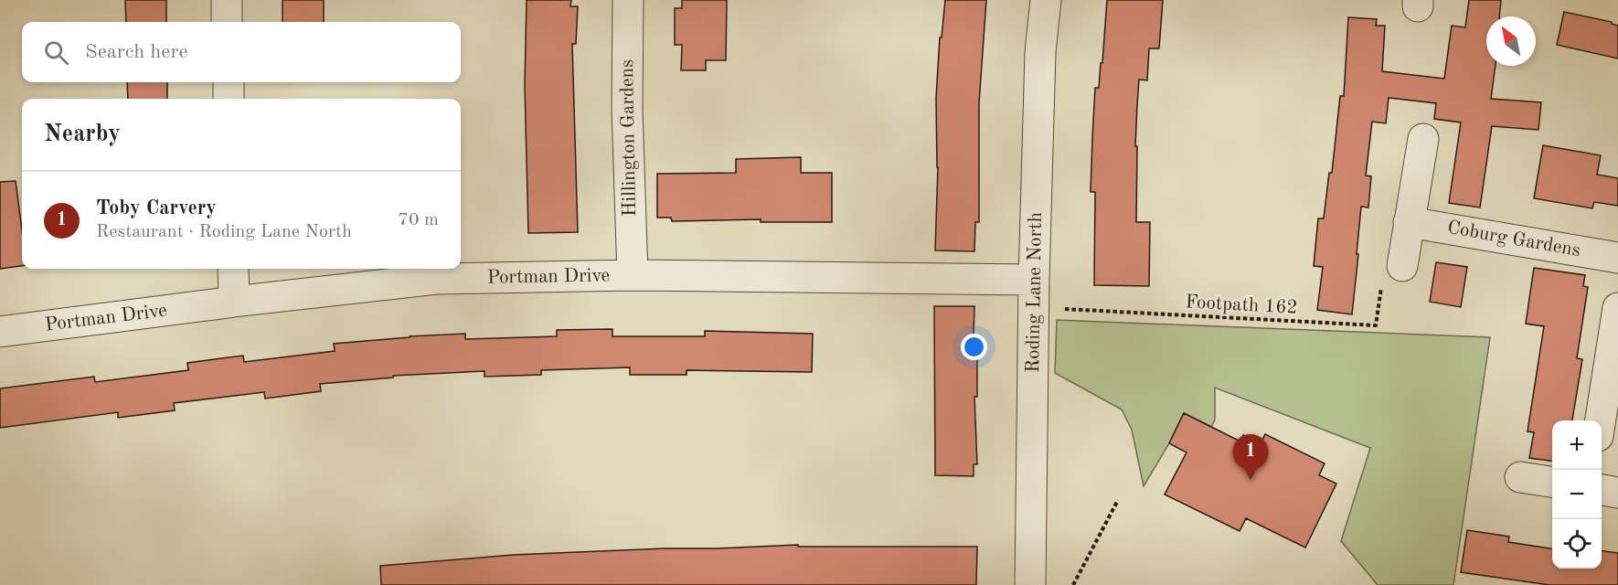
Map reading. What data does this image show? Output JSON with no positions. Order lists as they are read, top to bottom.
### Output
{
  "streets": {
    "street": [
      "Hillington Gardens",
      "Coburg Gardens",
      "Portman Drive",
      "Roding Lane North"
    ],
    "path": ["Footpath 162"]
  },
  "crossings": [
    ["Hillington Gardens", "Portman Drive"],
    ["Portman Drive", "Roding Lane North"],
    ["Portman Drive", "Footpath 162"],
    ["Roding Lane North", "Footpath 162"]
  ],
  "north": "top left",
  "page": {
    "search": "Search here",
    "heading": "Nearby",
    "list": [
      {
        "mark": "1",
        "name": "Toby Carvery",
        "note": "Restaurant · Roding Lane North",
        "value": "70 m"
      }
    ],
    "map_buttons": ["+", "−"],
    "pins": "1"
  }
}
